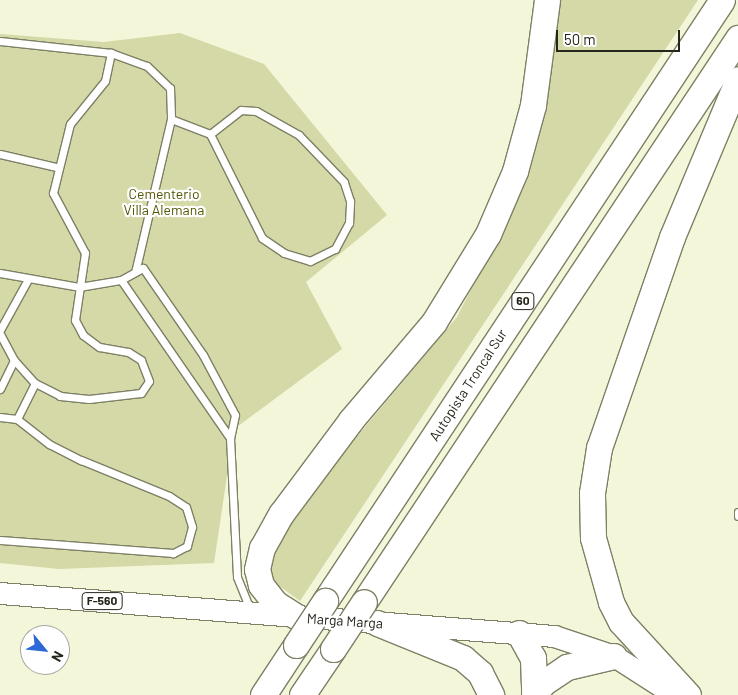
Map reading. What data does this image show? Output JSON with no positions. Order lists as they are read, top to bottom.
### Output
{
  "streets": {
    "highway": ["60", "Autopista Troncal Sur"],
    "main road": ["F-560", "Marga Marga"]
  },
  "parks": ["Cementerio Villa Alemana"],
  "scale_bar": "50 m",
  "north": "bottom right"
}
